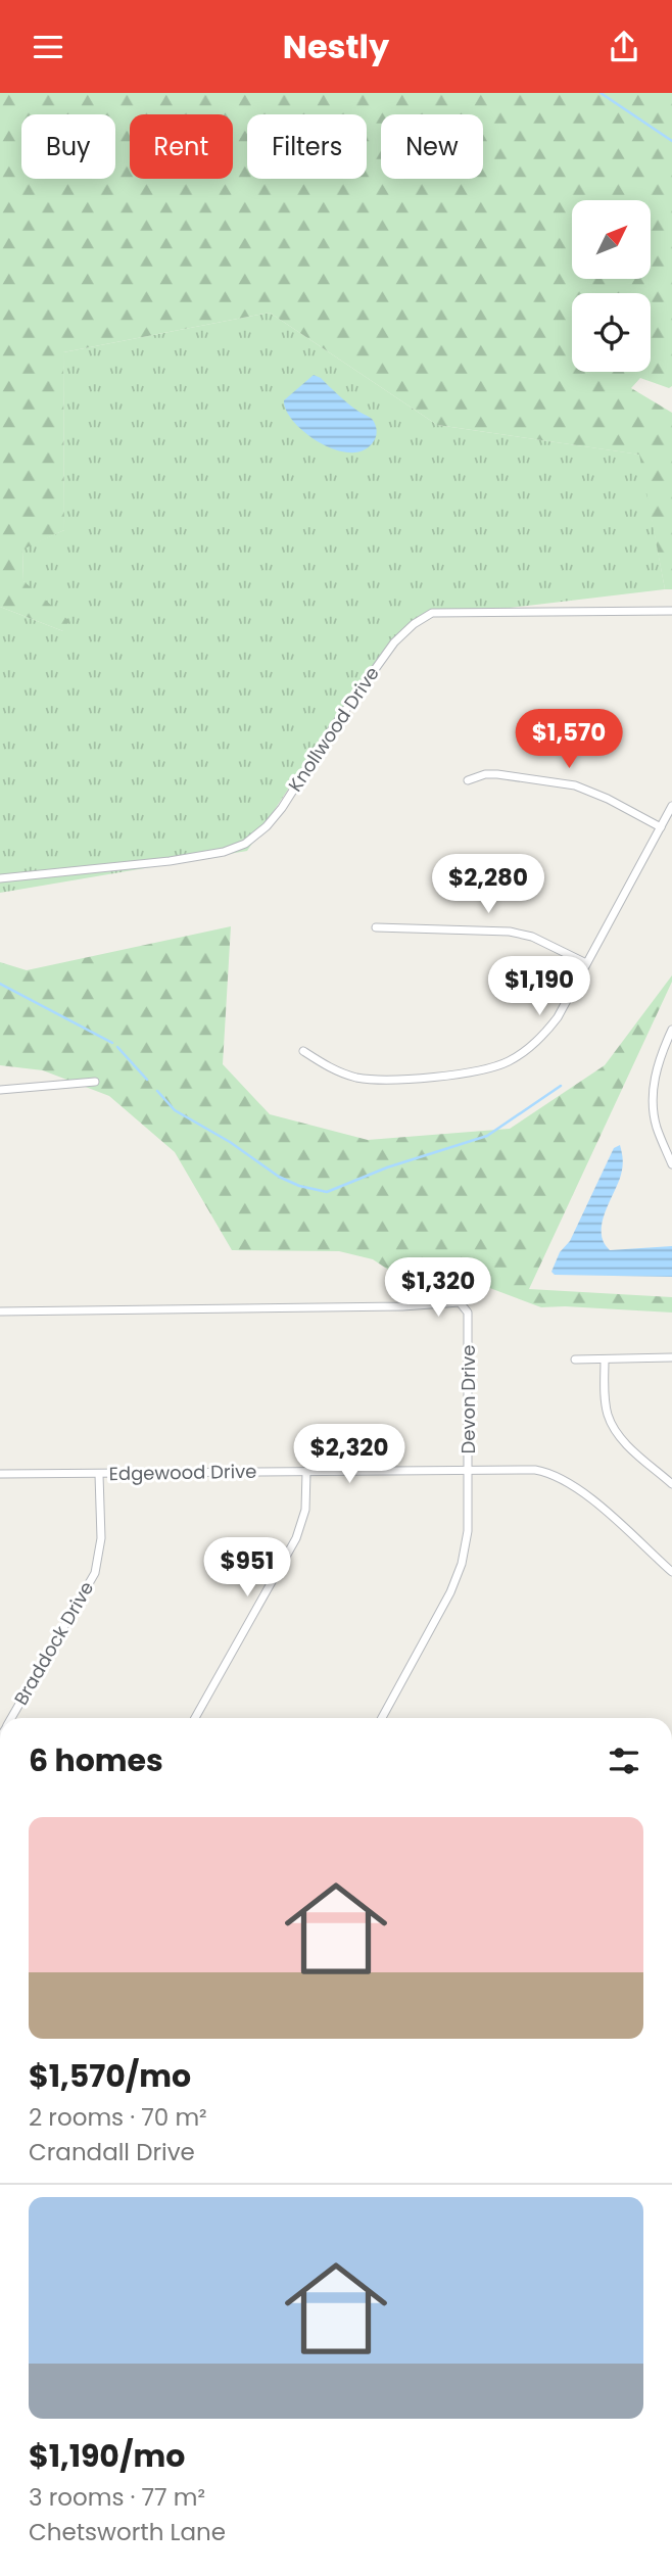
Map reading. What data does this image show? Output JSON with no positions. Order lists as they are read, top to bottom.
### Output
{
  "streets": {
    "street": [
      "Knollwood Drive",
      "Devon Drive",
      "Edgewood Drive",
      "Braddock Drive"
    ]
  },
  "crossings": [
    ["Devon Drive", "Edgewood Drive"],
    ["Edgewood Drive", "Braddock Drive"]
  ],
  "north": "top right",
  "page": {
    "header": "Nestly",
    "chip": [
      "Buy",
      "Rent",
      "Filters",
      "New"
    ],
    "price": [
      "$1,570",
      "$2,280",
      "$1,190",
      "$1,320",
      "$2,320",
      "$951"
    ],
    "heading": "6 homes",
    "list": [
      {
        "name": "$1,570/mo",
        "note": "2 rooms · 70 m² · Crandall Drive"
      },
      {
        "name": "$1,190/mo",
        "note": "3 rooms · 77 m² · Chetsworth Lane"
      }
    ]
  }
}
